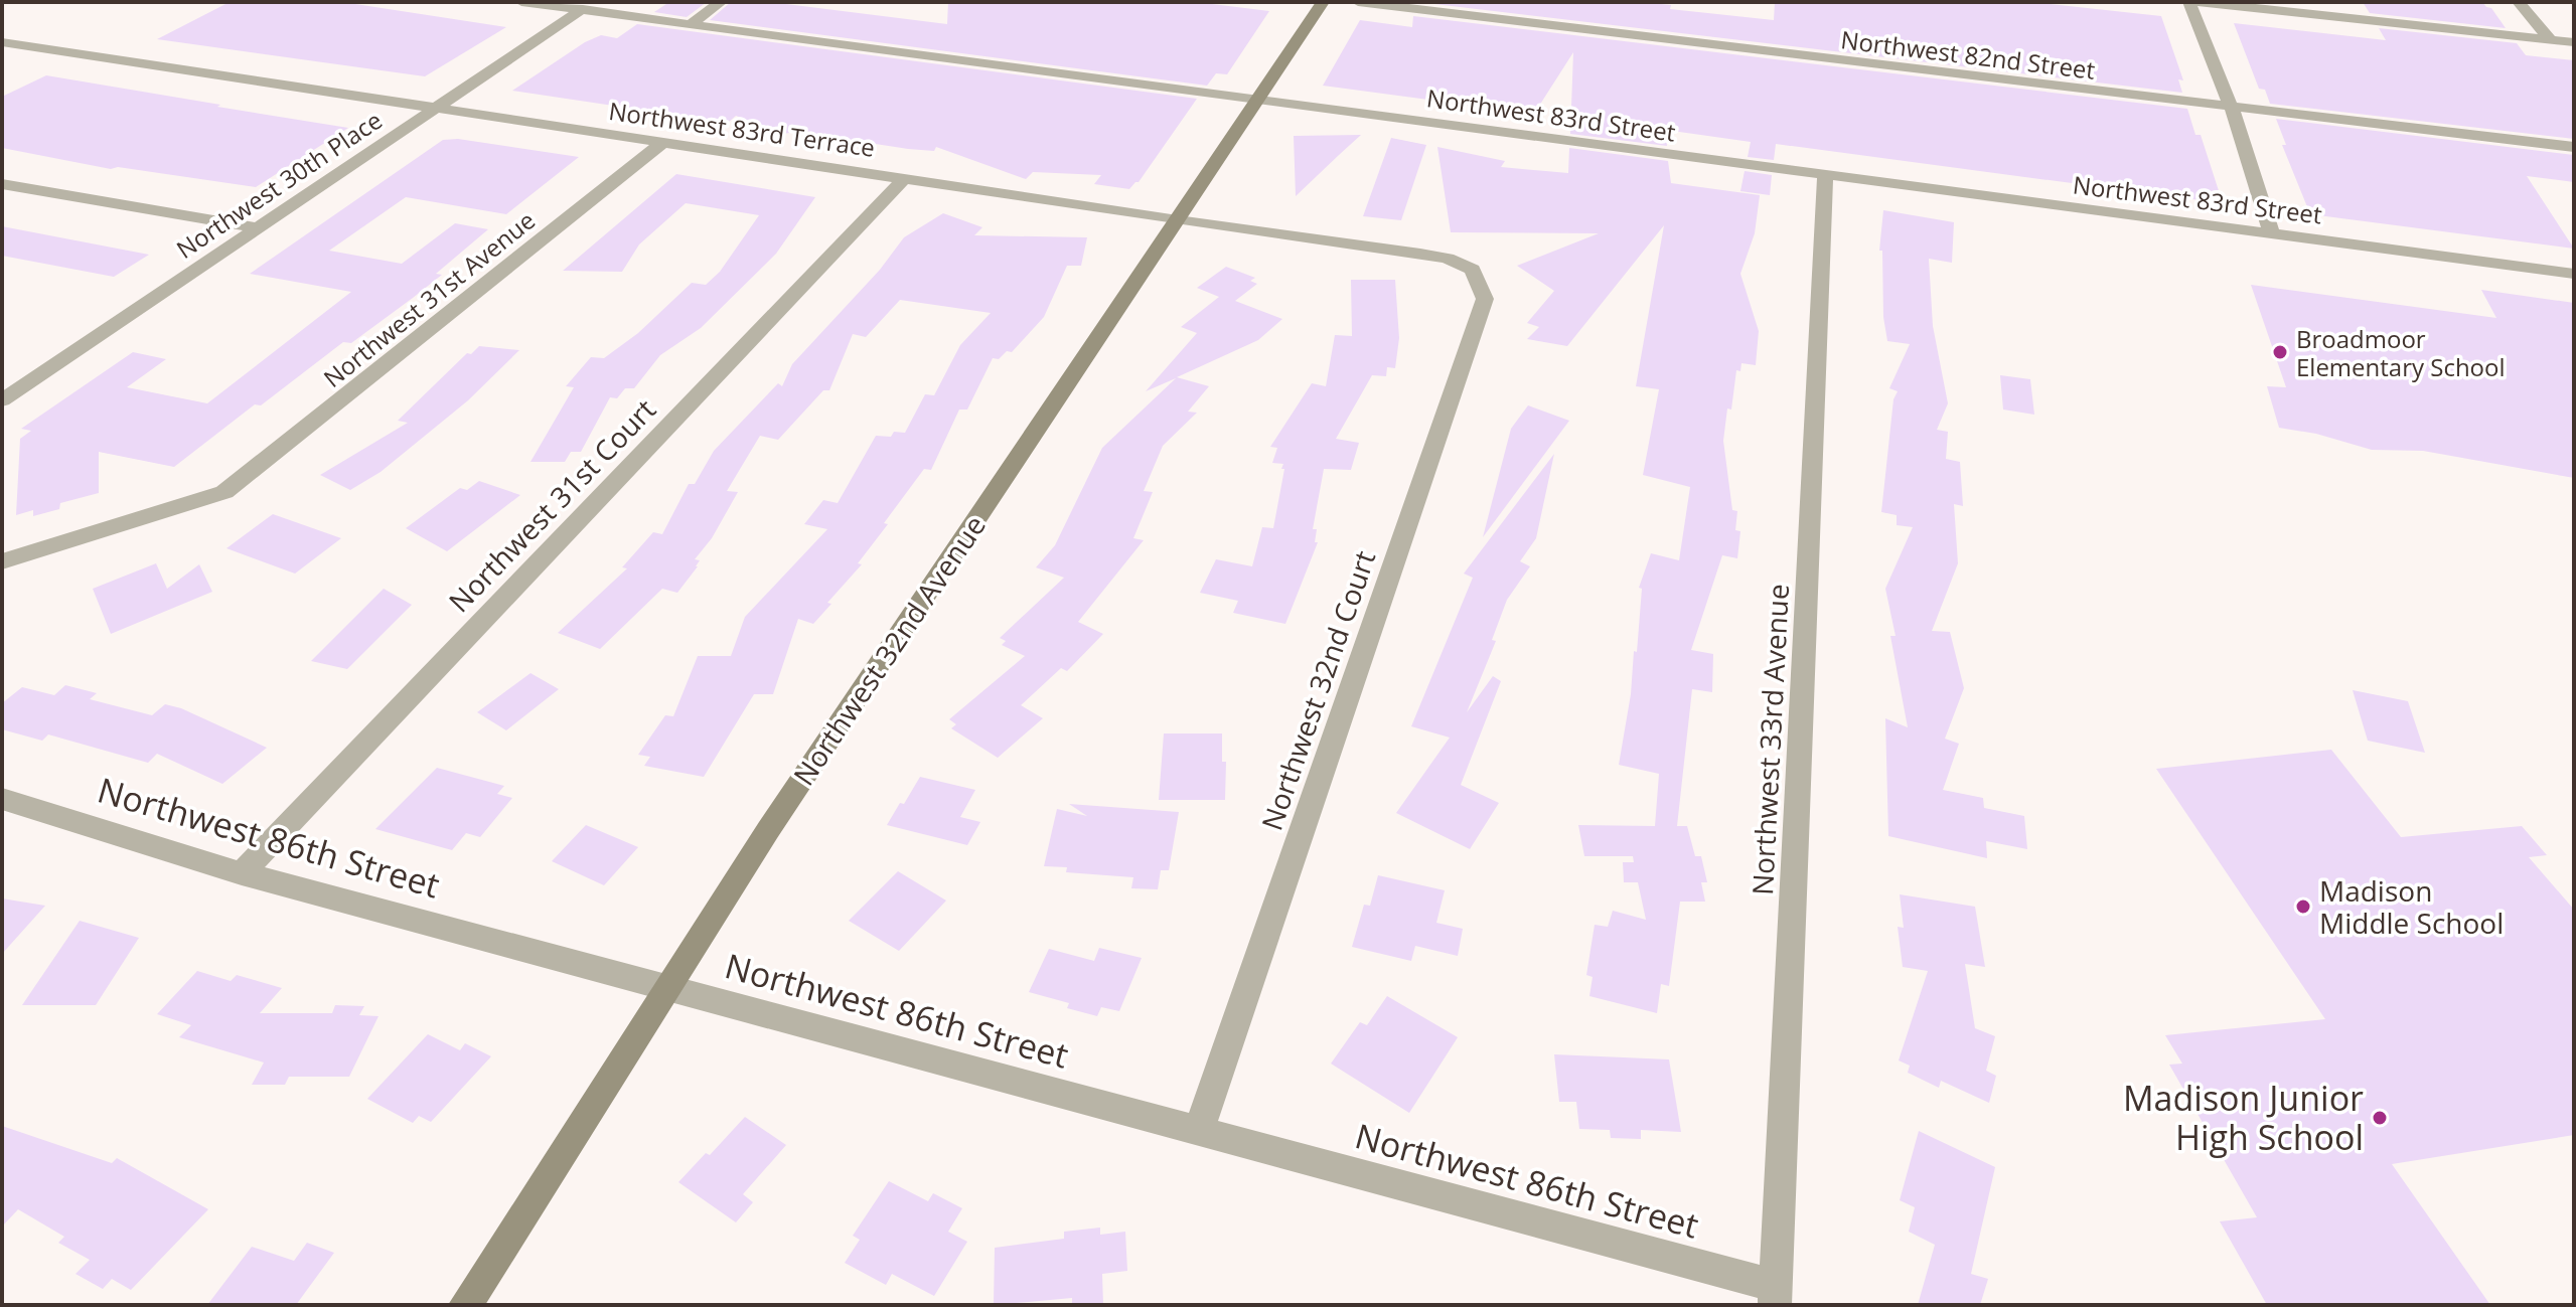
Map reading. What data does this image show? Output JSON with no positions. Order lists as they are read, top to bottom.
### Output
{
  "streets": {
    "main road": ["Northwest 32nd Avenue"],
    "street": [
      "Northwest 82nd Street",
      "Northwest 83rd Street",
      "Northwest 83rd Terrace",
      "Northwest 30th Place",
      "Northwest 31st Avenue",
      "Northwest 31st Court",
      "Northwest 32nd Court",
      "Northwest 33rd Avenue",
      "Northwest 86th Street"
    ]
  },
  "crossings": [
    ["Northwest 83rd Street", "Northwest 30th Place"],
    ["Northwest 83rd Street", "Northwest 32nd Avenue"],
    ["Northwest 83rd Street", "Northwest 33rd Avenue"],
    ["Northwest 83rd Terrace", "Northwest 30th Place"],
    ["Northwest 83rd Terrace", "Northwest 31st Avenue"],
    ["Northwest 83rd Terrace", "Northwest 31st Court"],
    ["Northwest 83rd Terrace", "Northwest 32nd Avenue"],
    ["Northwest 83rd Terrace", "Northwest 32nd Court"],
    ["Northwest 31st Court", "Northwest 86th Street"],
    ["Northwest 32nd Avenue", "Northwest 86th Street"],
    ["Northwest 32nd Court", "Northwest 86th Street"],
    ["Northwest 33rd Avenue", "Northwest 86th Street"]
  ],
  "places": ["Broadmoor Elementary School", "Madison Middle School", "Madison Junior High School"]
}
